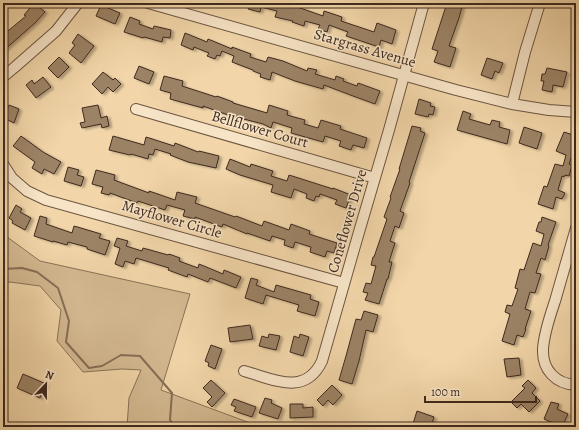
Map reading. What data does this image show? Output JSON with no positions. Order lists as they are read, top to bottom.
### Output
{
  "streets": {
    "street": [
      "Stargrass Avenue",
      "Bellflower Court",
      "Mayflower Circle",
      "Coneflower Drive"
    ]
  },
  "crossings": [
    ["Stargrass Avenue", "Coneflower Drive"],
    ["Bellflower Court", "Coneflower Drive"],
    ["Mayflower Circle", "Coneflower Drive"]
  ],
  "scale_bar": "100 m",
  "north": "top"
}
